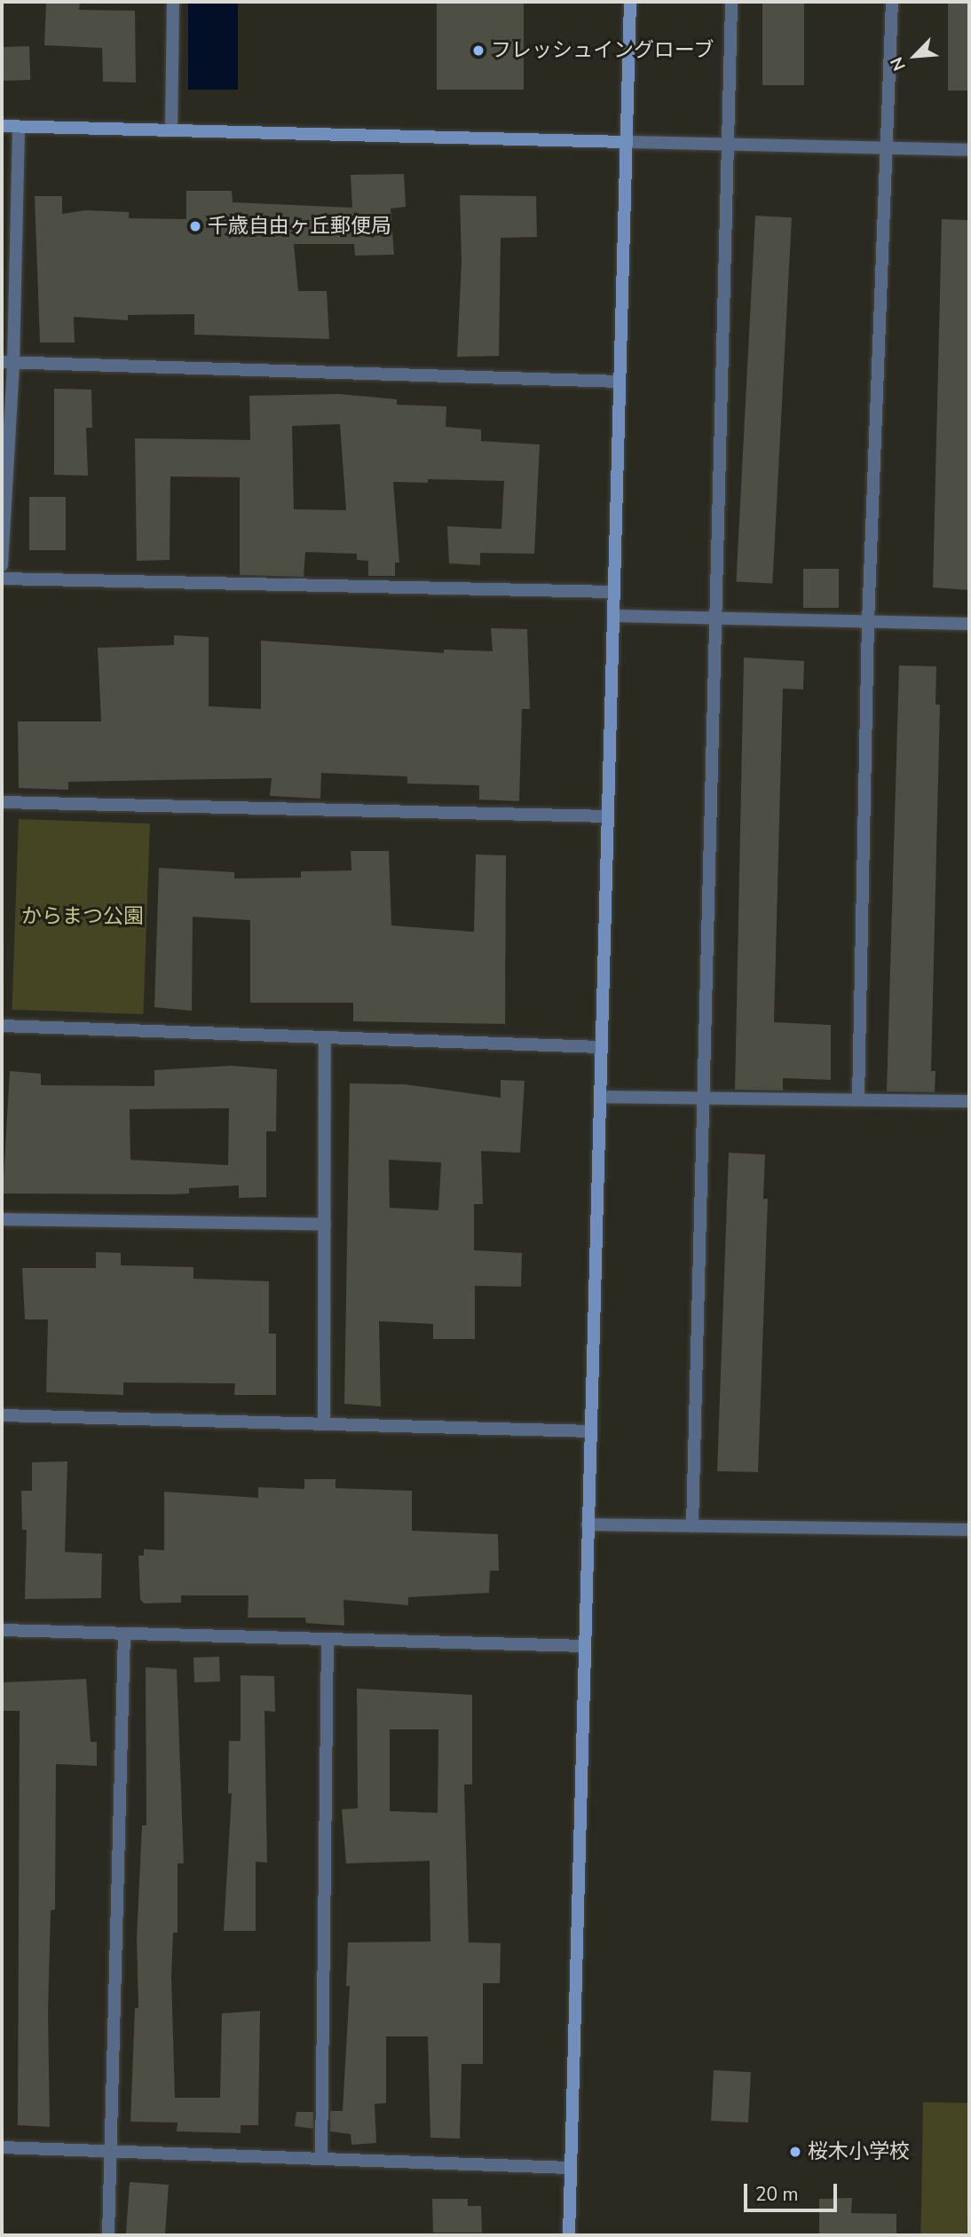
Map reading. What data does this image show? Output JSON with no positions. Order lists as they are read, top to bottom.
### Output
{
  "parks": ["からまつ公園"],
  "places": ["フレッシュイングローブ", "千歳自由ヶ丘郵便局", "桜木小学校"],
  "scale_bar": "20 m",
  "north": "bottom left"
}
